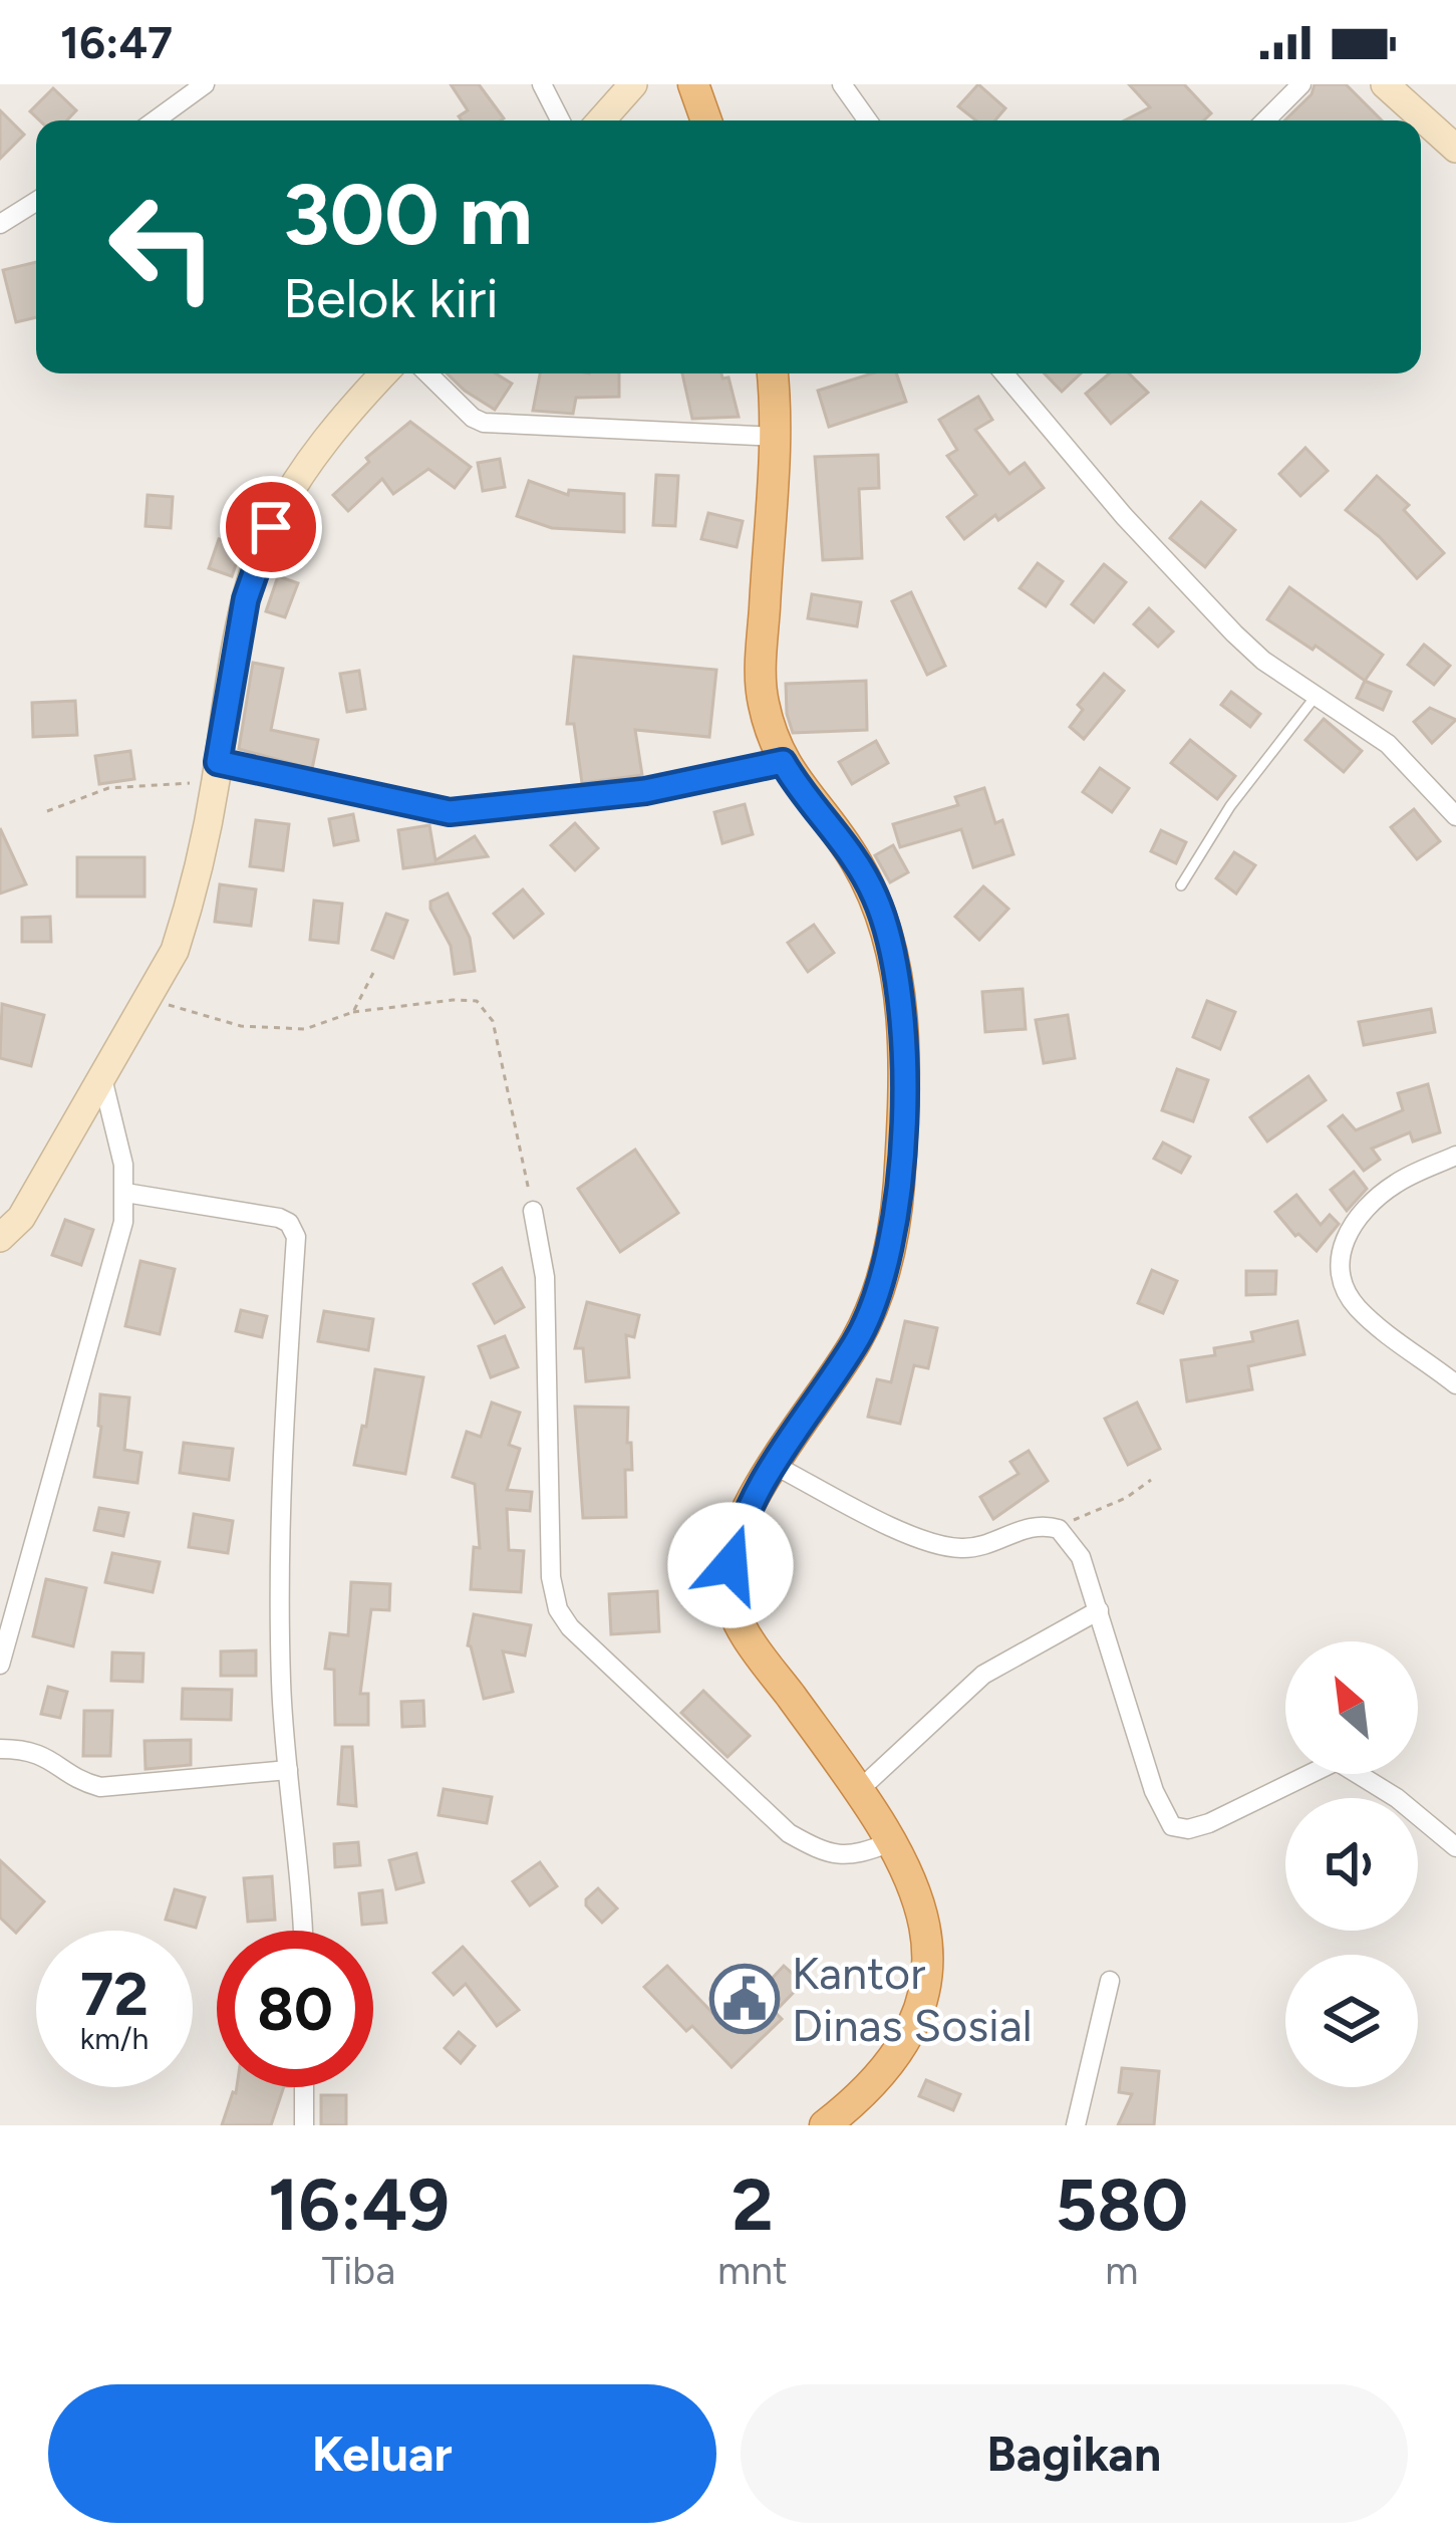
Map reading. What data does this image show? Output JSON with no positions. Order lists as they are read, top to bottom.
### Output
{
  "places": {
    "public building": ["Kantor Dinas Sosial"]
  },
  "north": "top left",
  "page": {
    "status": "16:47",
    "turn": ["300 m", "Belok kiri"],
    "speed": "72 km/h",
    "limit": "80",
    "eta": [
      "16:49",
      "Tiba",
      "2",
      "mnt",
      "580",
      "m"
    ],
    "buttons": ["Keluar", "Bagikan"]
  }
}
